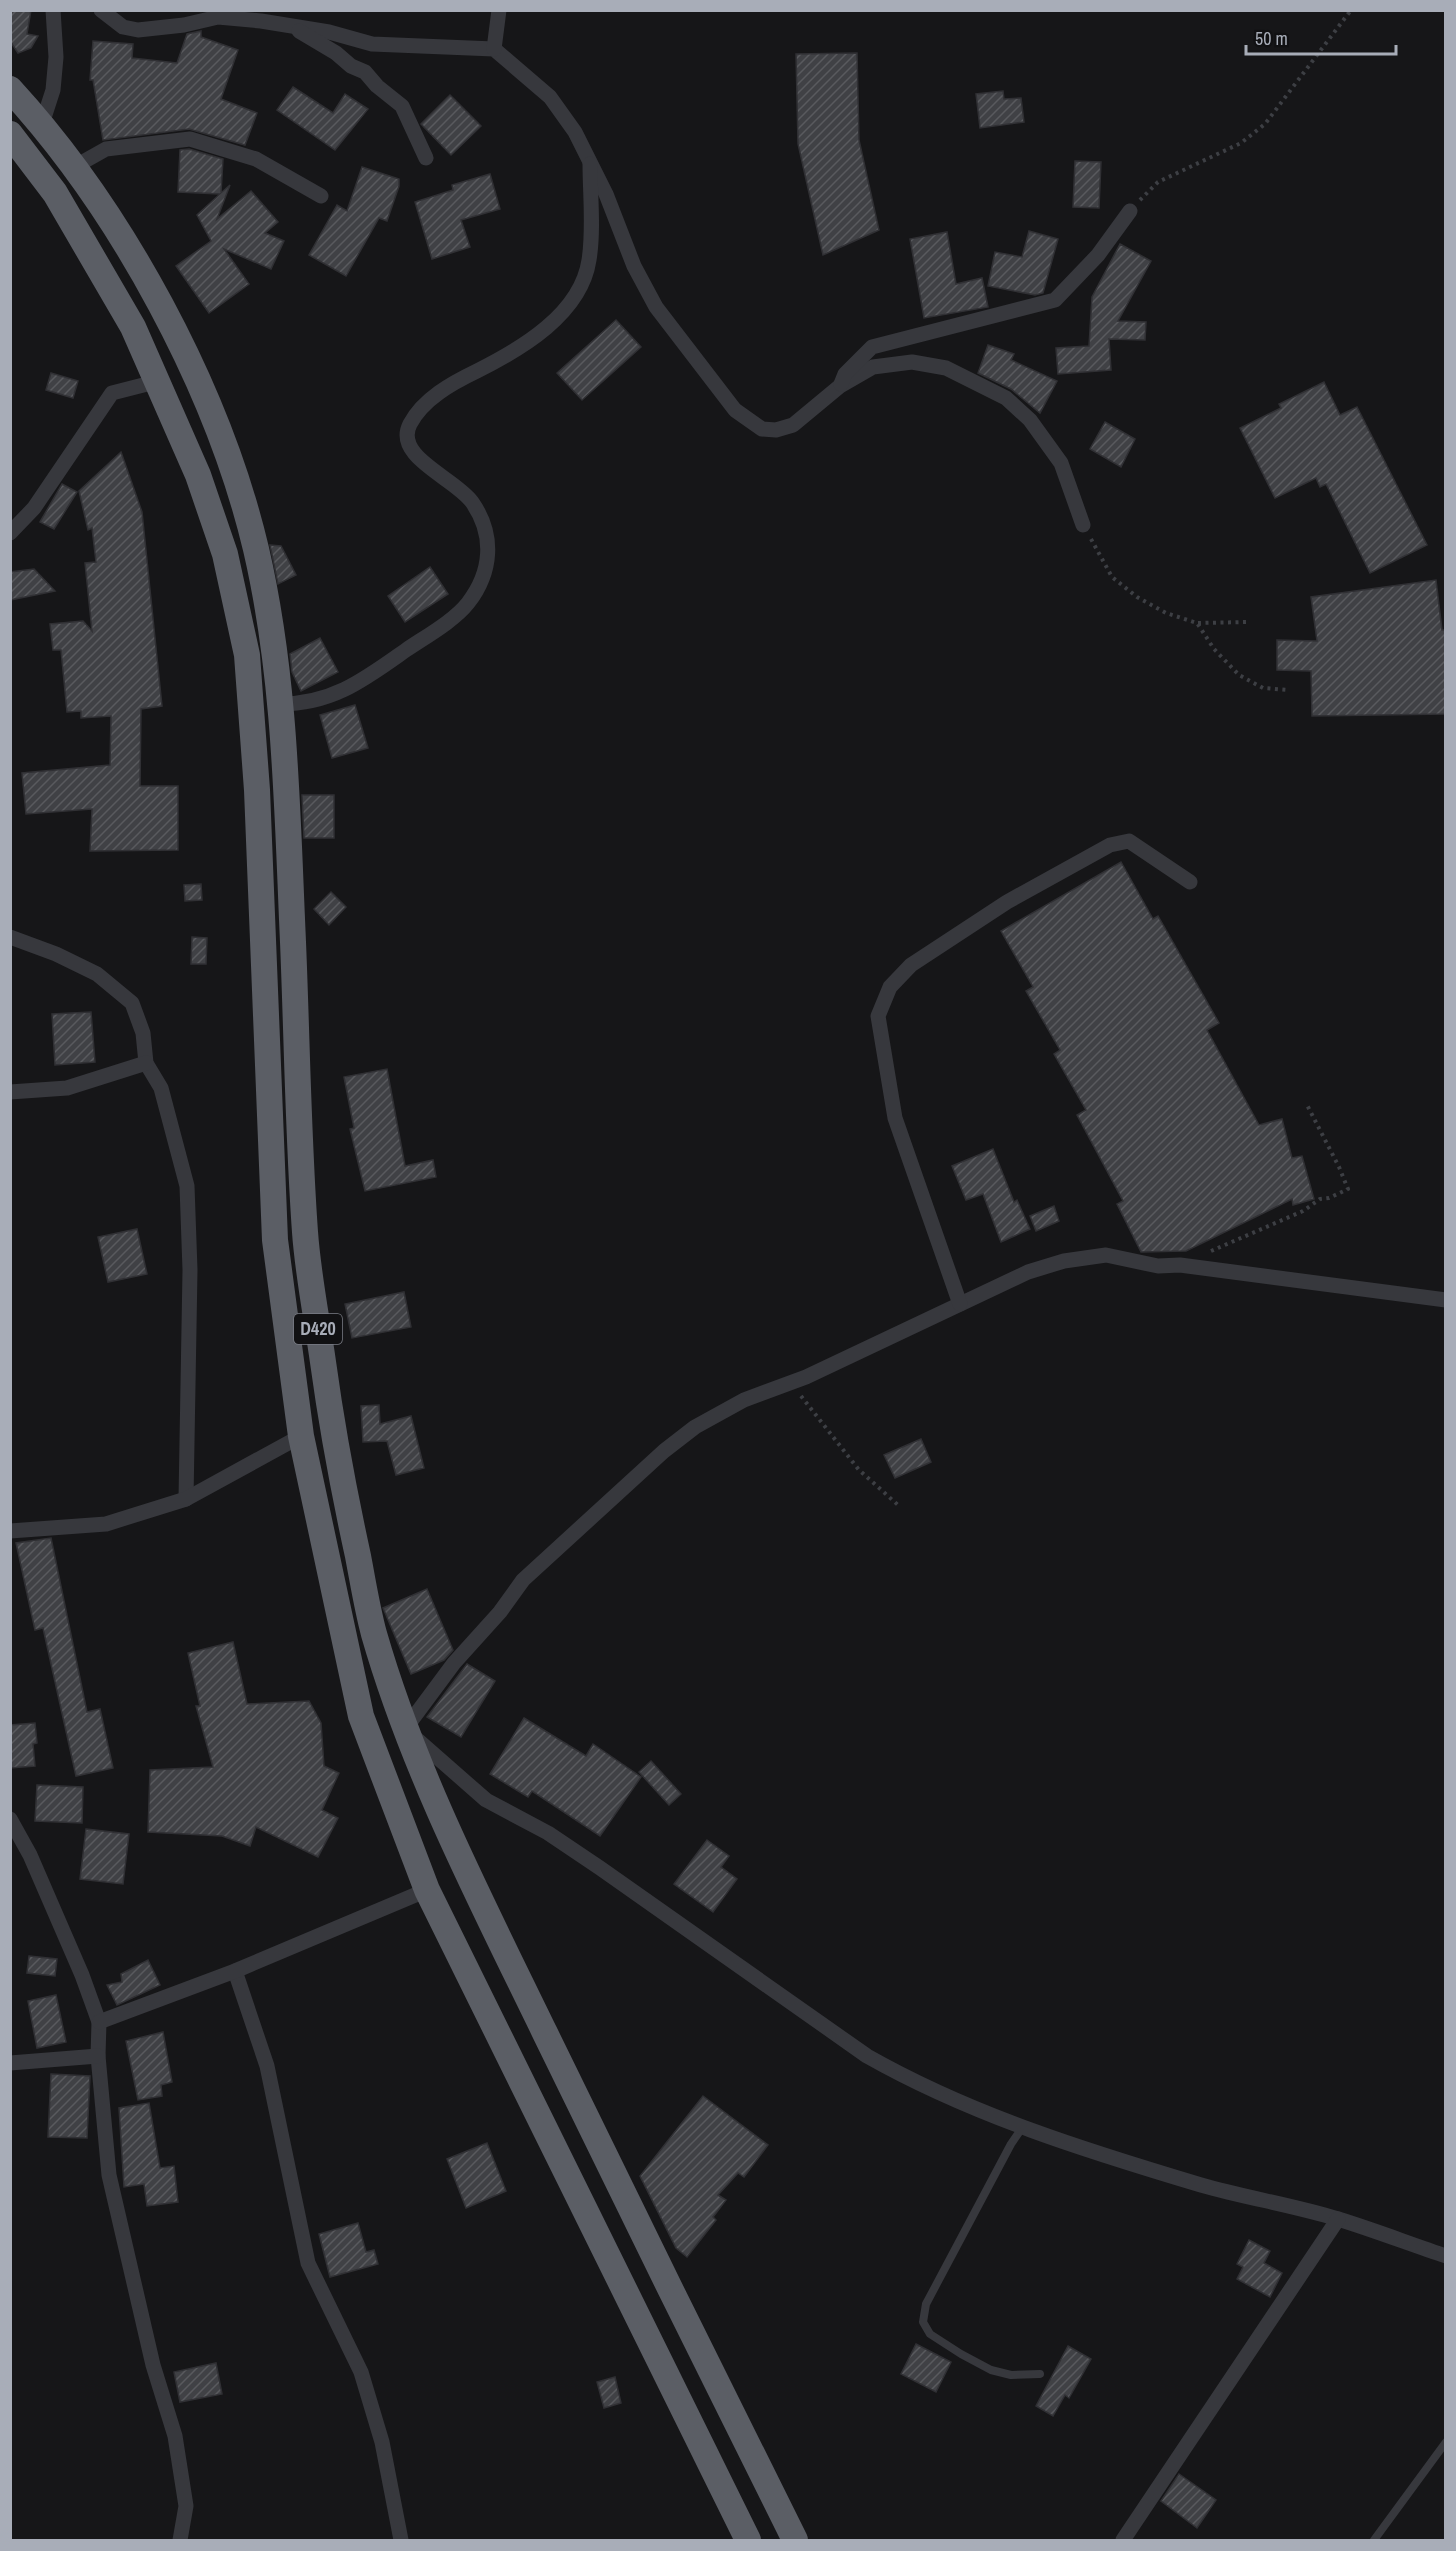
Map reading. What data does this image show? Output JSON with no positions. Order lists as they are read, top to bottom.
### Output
{
  "streets": {
    "highway": ["D420"]
  },
  "scale_bar": "50 m"
}
